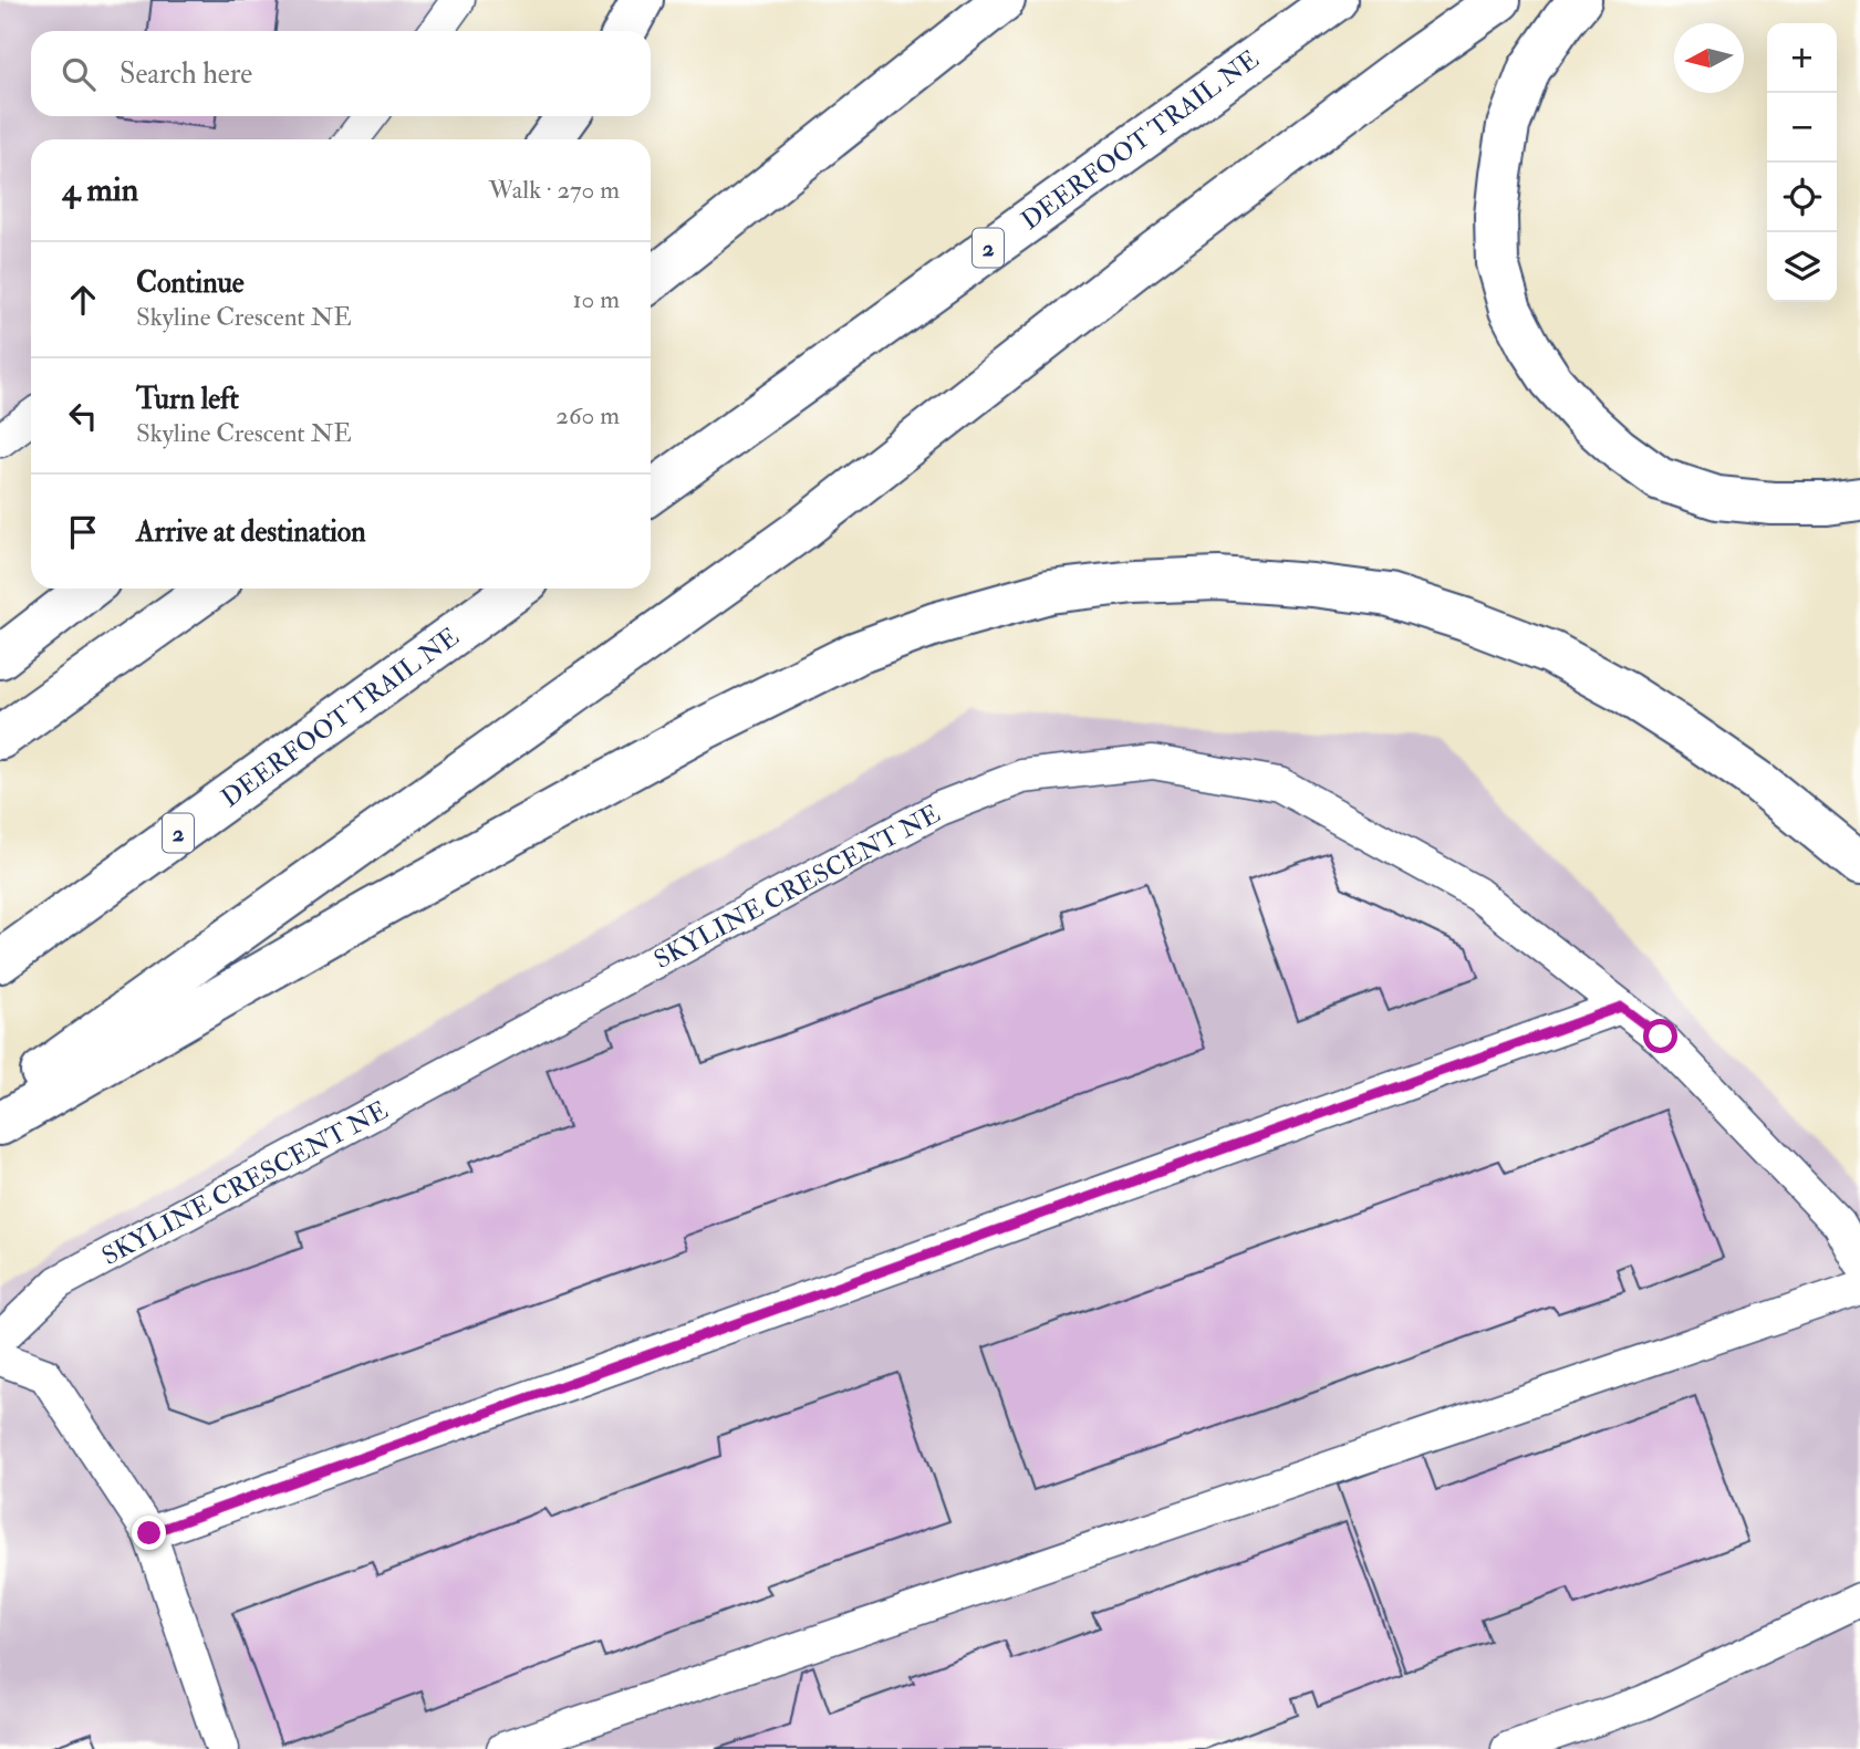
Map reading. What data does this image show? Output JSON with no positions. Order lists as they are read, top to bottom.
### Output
{
  "streets": {
    "highway": ["DEERFOOT TRAIL NE", "2"],
    "street": ["SKYLINE CRESCENT NE"]
  },
  "north": "left",
  "page": {
    "map_buttons": ["+", "−"],
    "search": "Search here",
    "heading": ["4 min", "Walk · 270 m"],
    "list": [
      ["Continue", "Skyline Crescent NE", "10 m"],
      ["Turn left", "Skyline Crescent NE", "260 m"],
      "Arrive at destination"
    ]
  }
}
